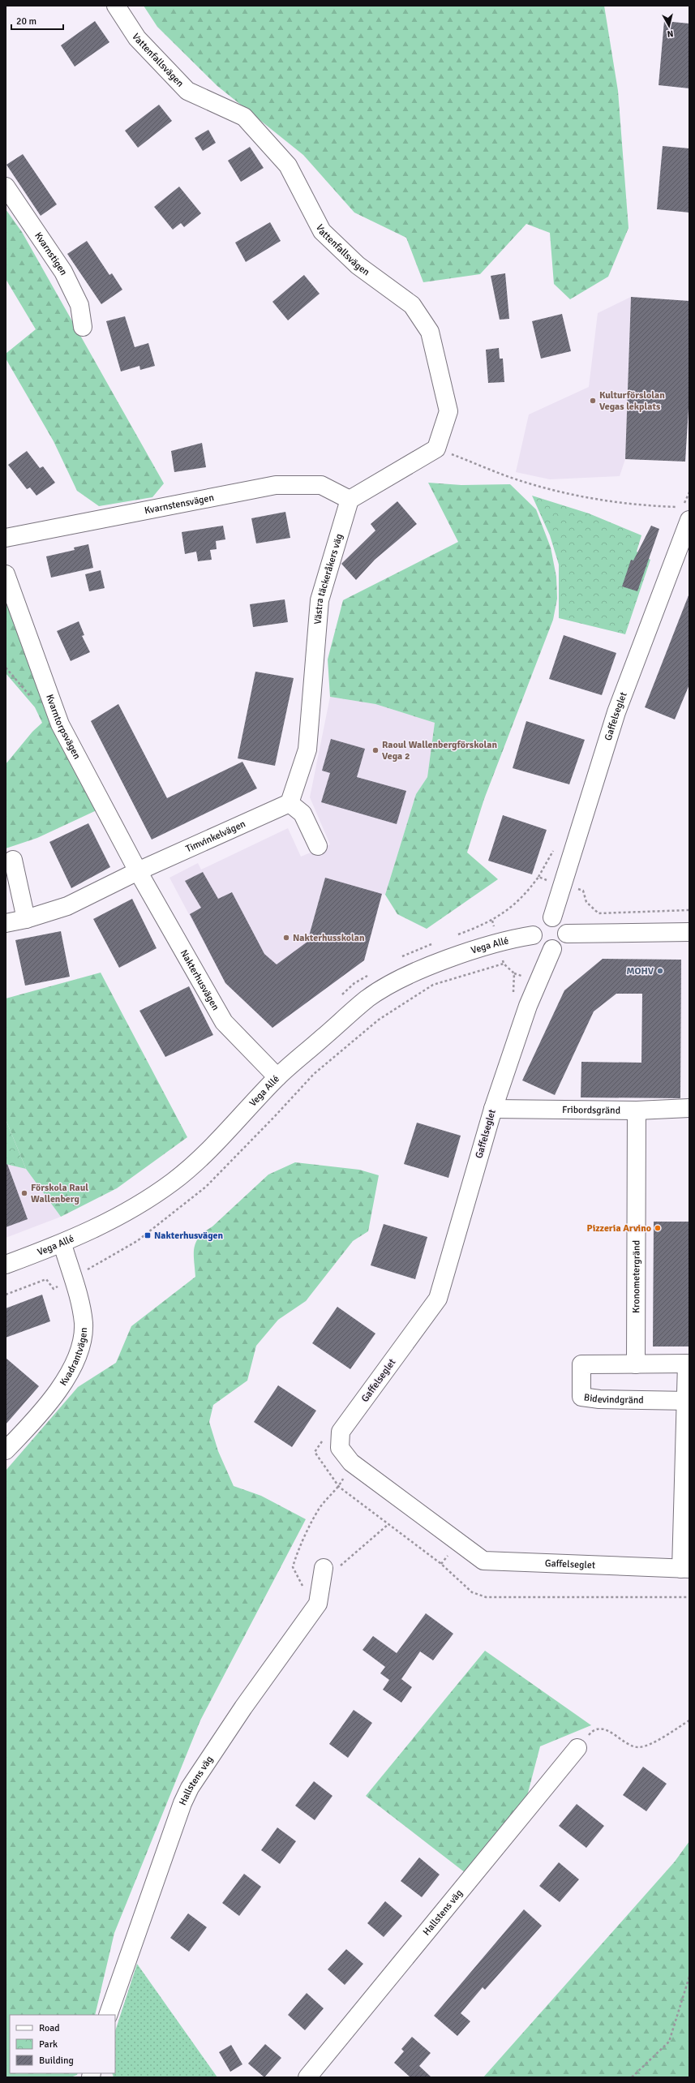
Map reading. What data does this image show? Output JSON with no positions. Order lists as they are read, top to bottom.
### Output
{
  "streets": {
    "street": [
      "Vattenfallsvägen",
      "Kvarnstigen",
      "Kvarnstensvägen",
      "Västra täckeråkers väg",
      "Gaffelseglet",
      "Kvarntorpsvägen",
      "Timvinkelvägen",
      "Vega Allé",
      "Nakterhusvägen",
      "Fribordsgränd",
      "Kronometergränd",
      "Kvadrantvägen",
      "Bidevindgränd",
      "Hallstens väg"
    ]
  },
  "crossings": [
    ["Kvarnstensvägen", "Västra täckeråkers väg"],
    ["Västra täckeråkers väg", "Timvinkelvägen"],
    ["Gaffelseglet", "Vega Allé"],
    ["Gaffelseglet", "Fribordsgränd"],
    ["Kvarntorpsvägen", "Timvinkelvägen"],
    ["Kvarntorpsvägen", "Nakterhusvägen"],
    ["Timvinkelvägen", "Nakterhusvägen"],
    ["Vega Allé", "Nakterhusvägen"],
    ["Vega Allé", "Kvadrantvägen"],
    ["Fribordsgränd", "Kronometergränd"],
    ["Kronometergränd", "Bidevindgränd"]
  ],
  "places": {
    "other": [
      "Kulturförslolan Vegas lekplats",
      "Raoul Wallenbergförskolan Vega 2",
      "Nakterhusskolan",
      "MOHV",
      "Förskola Raul Wallenberg",
      "Pizzeria Arvino"
    ],
    "transit": ["Nakterhusvägen"]
  },
  "legend": ["Road", "Park", "Building"],
  "scale_bar": "20 m",
  "north": "bottom"
}
